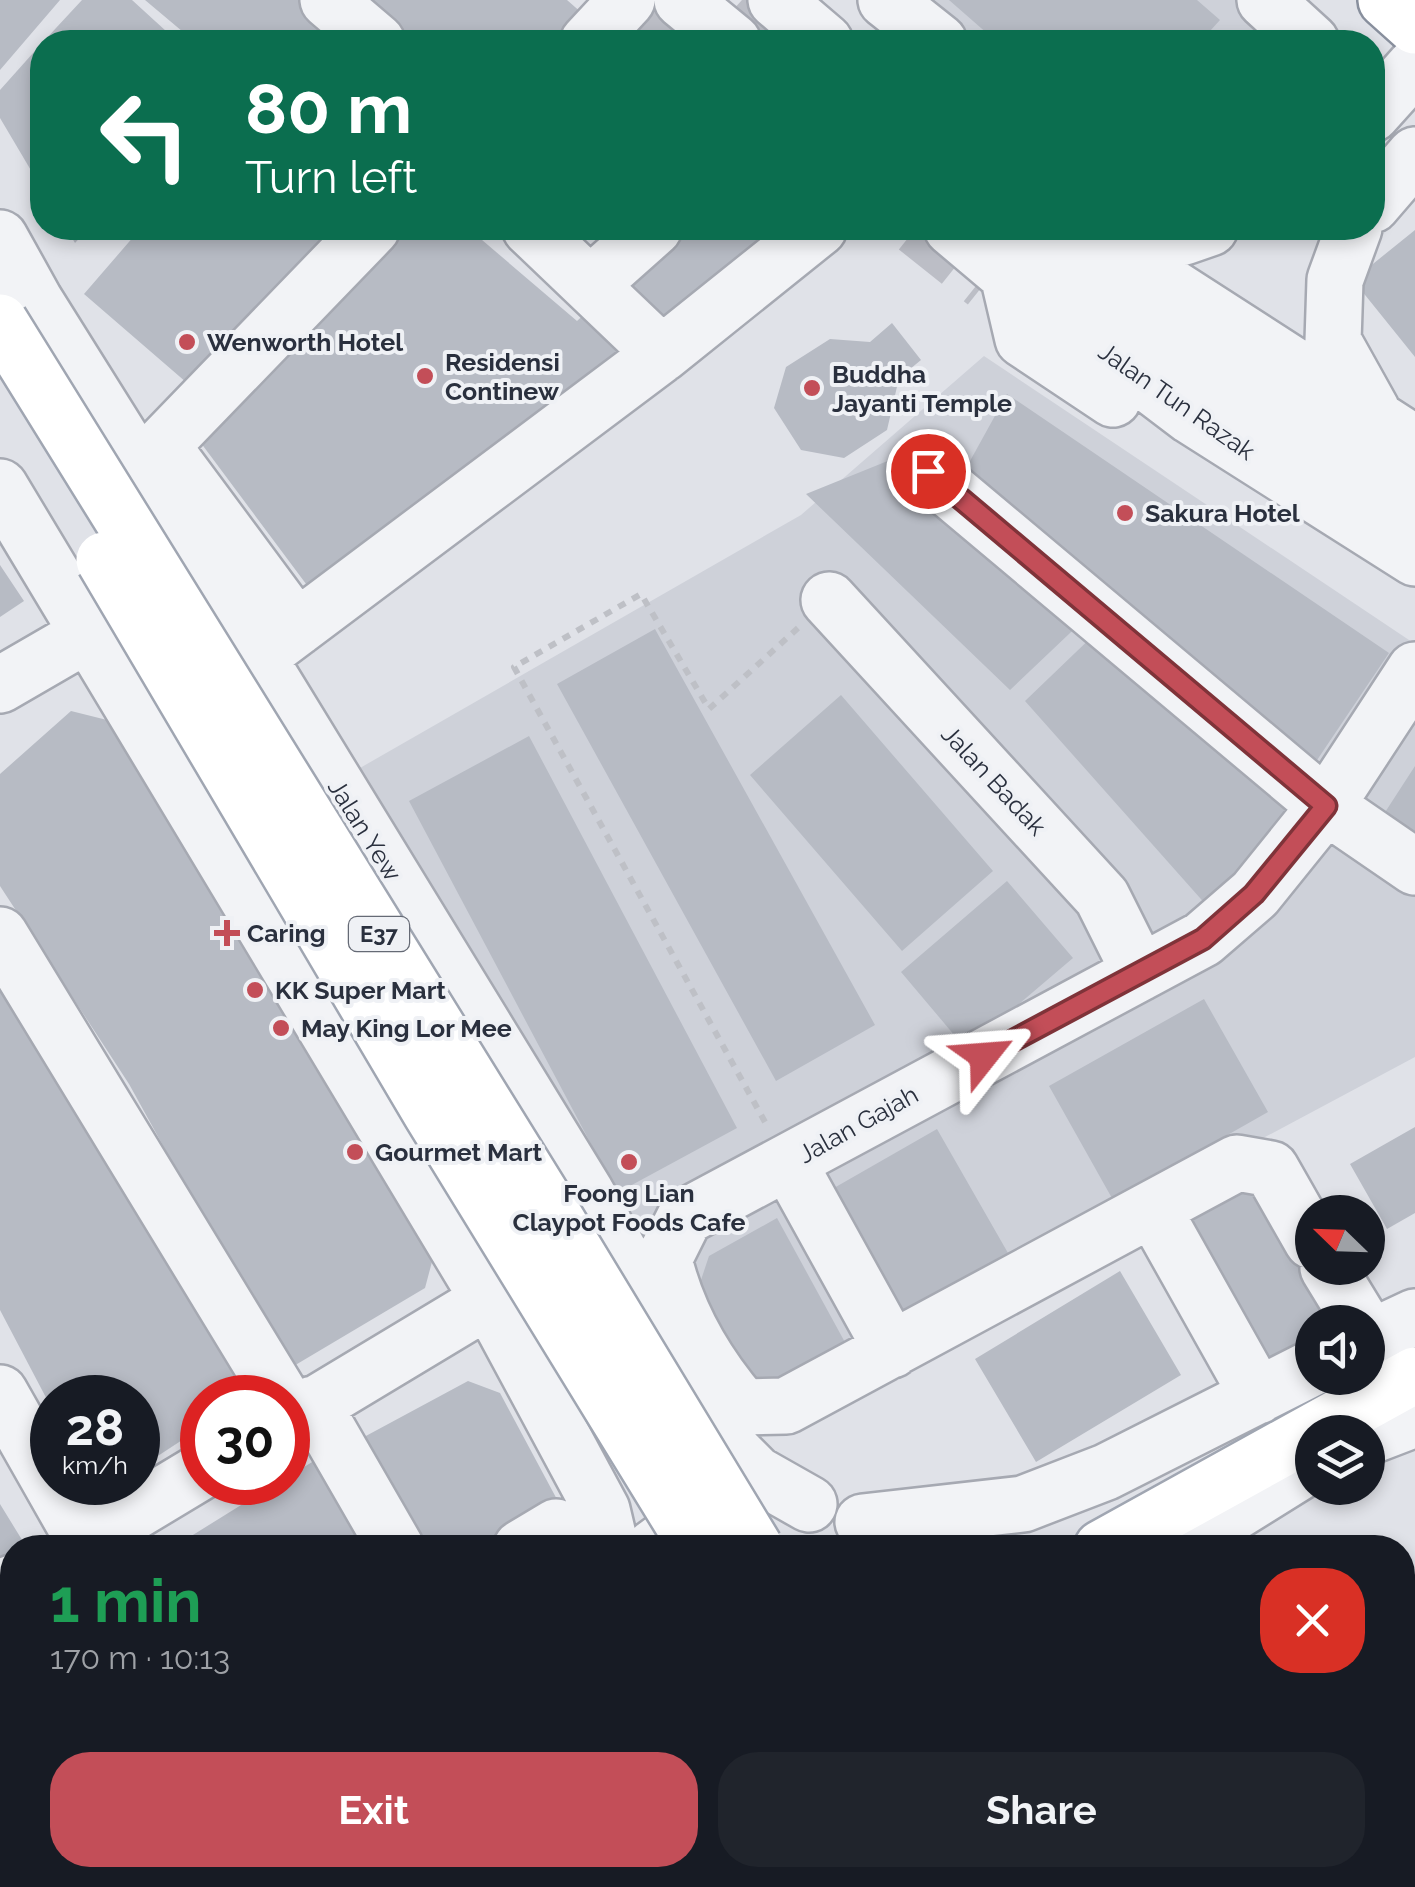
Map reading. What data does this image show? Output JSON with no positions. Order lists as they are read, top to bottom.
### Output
{
  "streets": {
    "main road": ["Jalan Yew", "E37"],
    "street": ["Jalan Tun Razak", "Jalan Badak", "Jalan Gajah"]
  },
  "crossings": [
    ["Jalan Badak", "Jalan Gajah"]
  ],
  "places": {
    "other": [
      "Wenworth Hotel",
      "Residensi Continew",
      "Buddha Jayanti Temple",
      "Sakura Hotel",
      "KK Super Mart",
      "May King Lor Mee",
      "Gourmet Mart",
      "Foong Lian Claypot Foods Cafe"
    ],
    "health": ["Caring"]
  },
  "north": "top left",
  "page": {
    "turn": ["80 m", "Turn left"],
    "speed": "28 km/h",
    "limit": "30",
    "heading": ["1 min", "170 m · 10:13"],
    "buttons": ["Exit", "Share"]
  }
}
